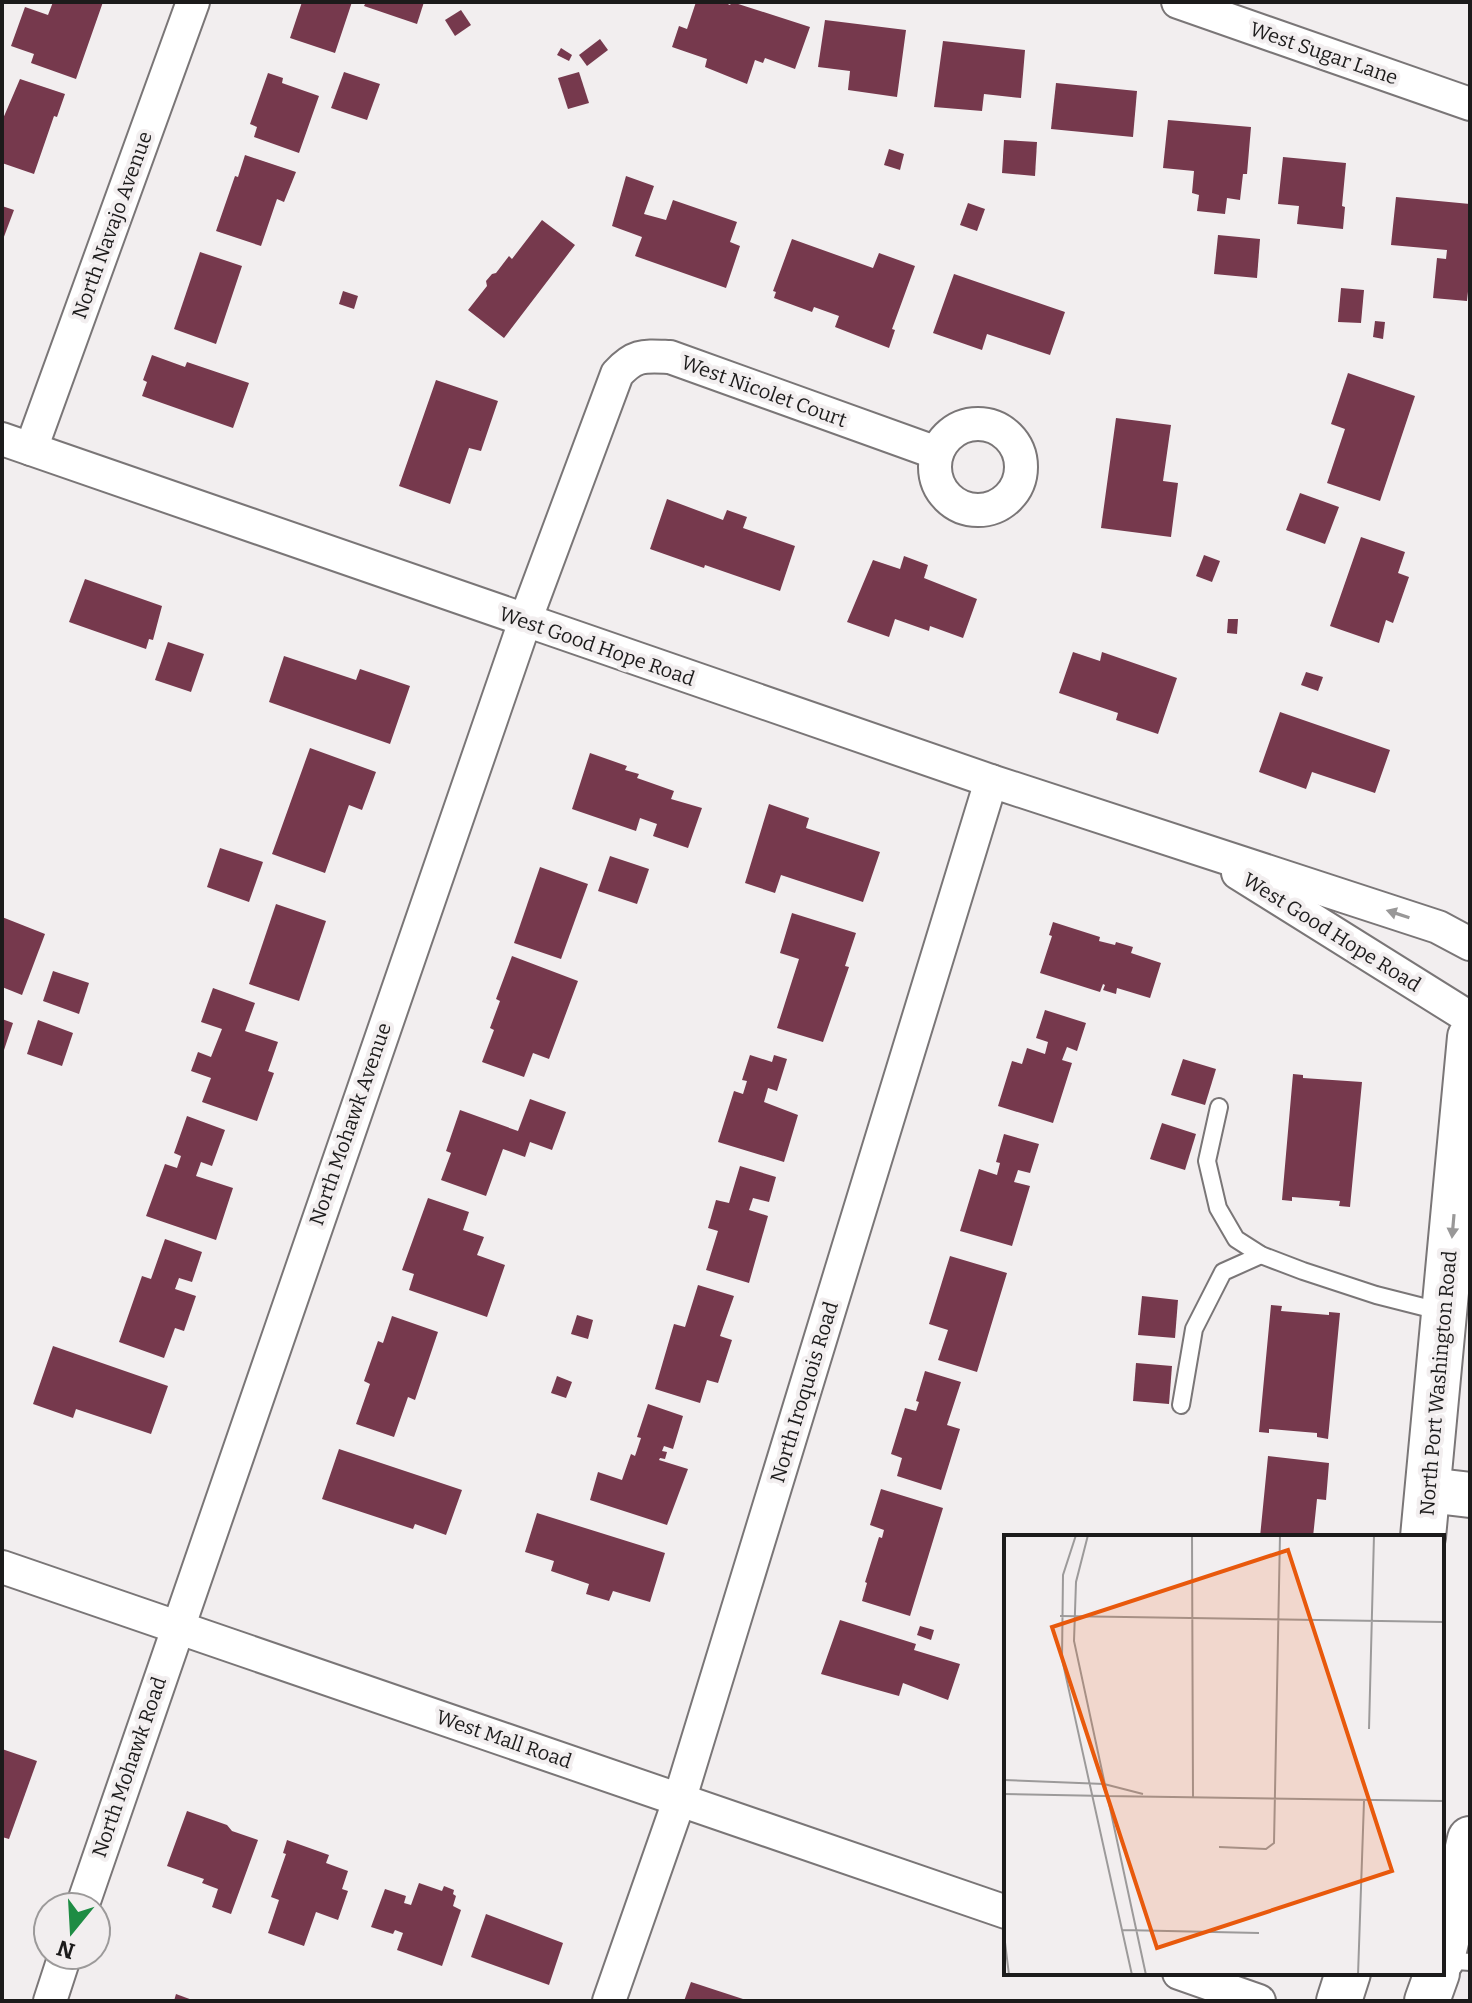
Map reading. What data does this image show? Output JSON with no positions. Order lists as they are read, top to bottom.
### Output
{
  "streets": {
    "main road": ["North Port Washington Road"],
    "street": [
      "West Sugar Lane",
      "North Navajo Avenue",
      "West Nicolet Court",
      "West Good Hope Road",
      "North Mohawk Avenue",
      "North Iroquois Road",
      "West Mall Road",
      "North Mohawk Road"
    ]
  },
  "crossings": [
    ["North Navajo Avenue", "West Good Hope Road"],
    ["West Nicolet Court", "West Good Hope Road"],
    ["West Nicolet Court", "North Mohawk Avenue"],
    ["West Good Hope Road", "North Mohawk Avenue"],
    ["West Good Hope Road", "North Iroquois Road"],
    ["North Mohawk Avenue", "West Mall Road"],
    ["North Mohawk Avenue", "North Mohawk Road"],
    ["North Iroquois Road", "West Mall Road"],
    ["West Mall Road", "North Mohawk Road"]
  ],
  "one_way": ["North Port Washington Road"],
  "north": "bottom"
}
